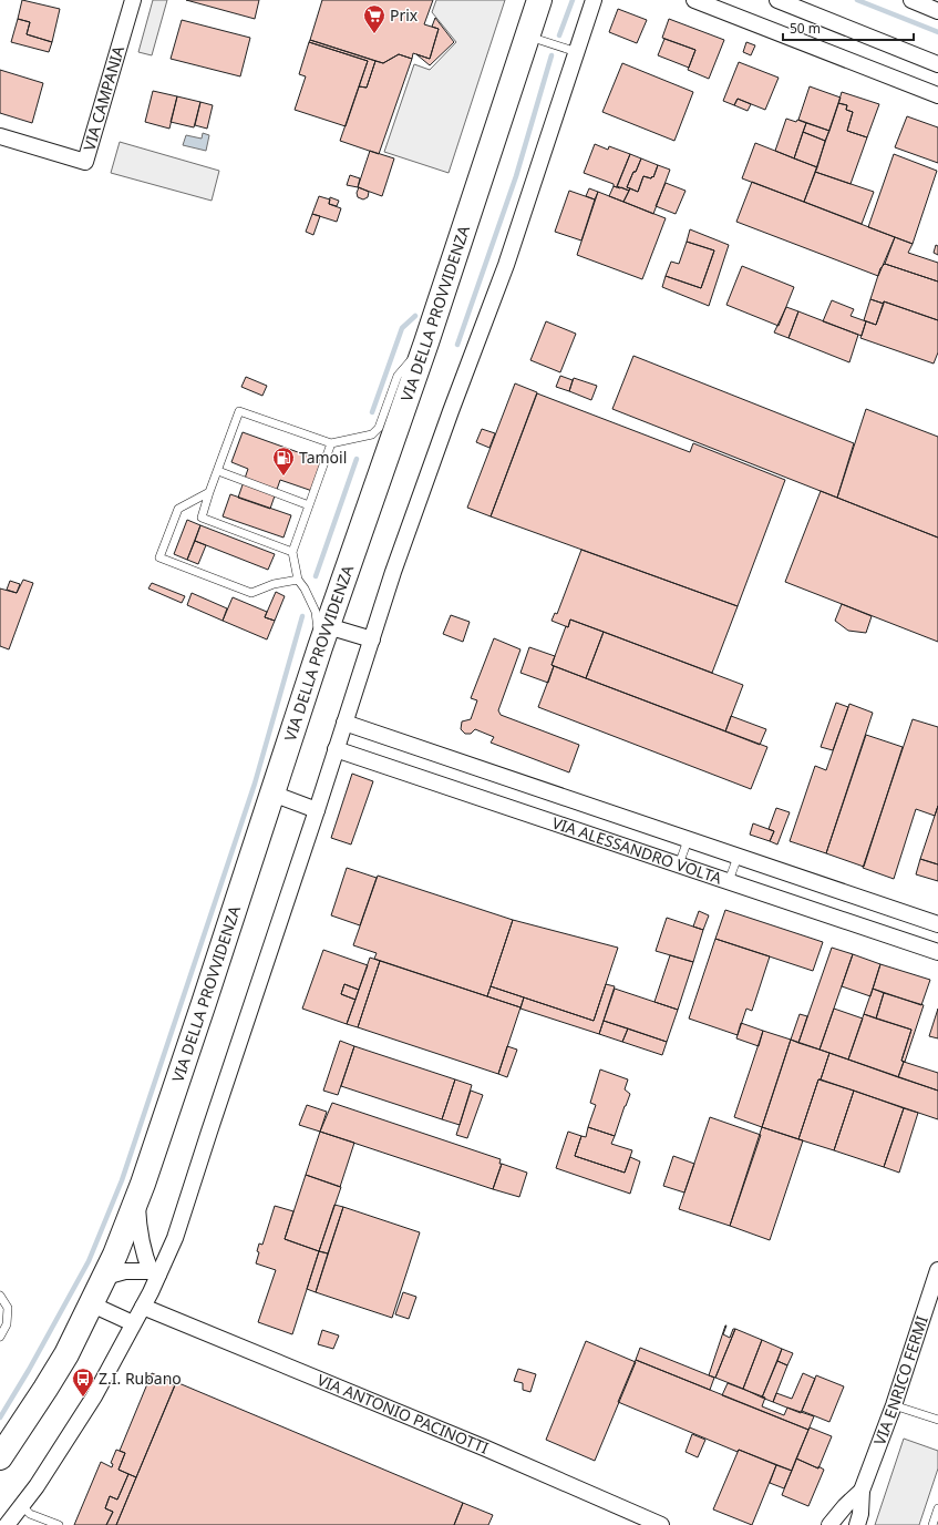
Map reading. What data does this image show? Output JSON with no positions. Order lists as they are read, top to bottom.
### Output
{
  "streets": {
    "main road": ["VIA DELLA PROVVIDENZA"],
    "street": [
      "VIA CAMPANIA",
      "VIA ALESSANDRO VOLTA",
      "VIA ENRICO FERMI",
      "VIA ANTONIO PACINOTTI"
    ]
  },
  "places": {
    "supermarket": ["Prix"],
    "fuel station": ["Tamoil"],
    "bus stop": ["Z.I. Rubano"]
  },
  "scale_bar": "50 m"
}
